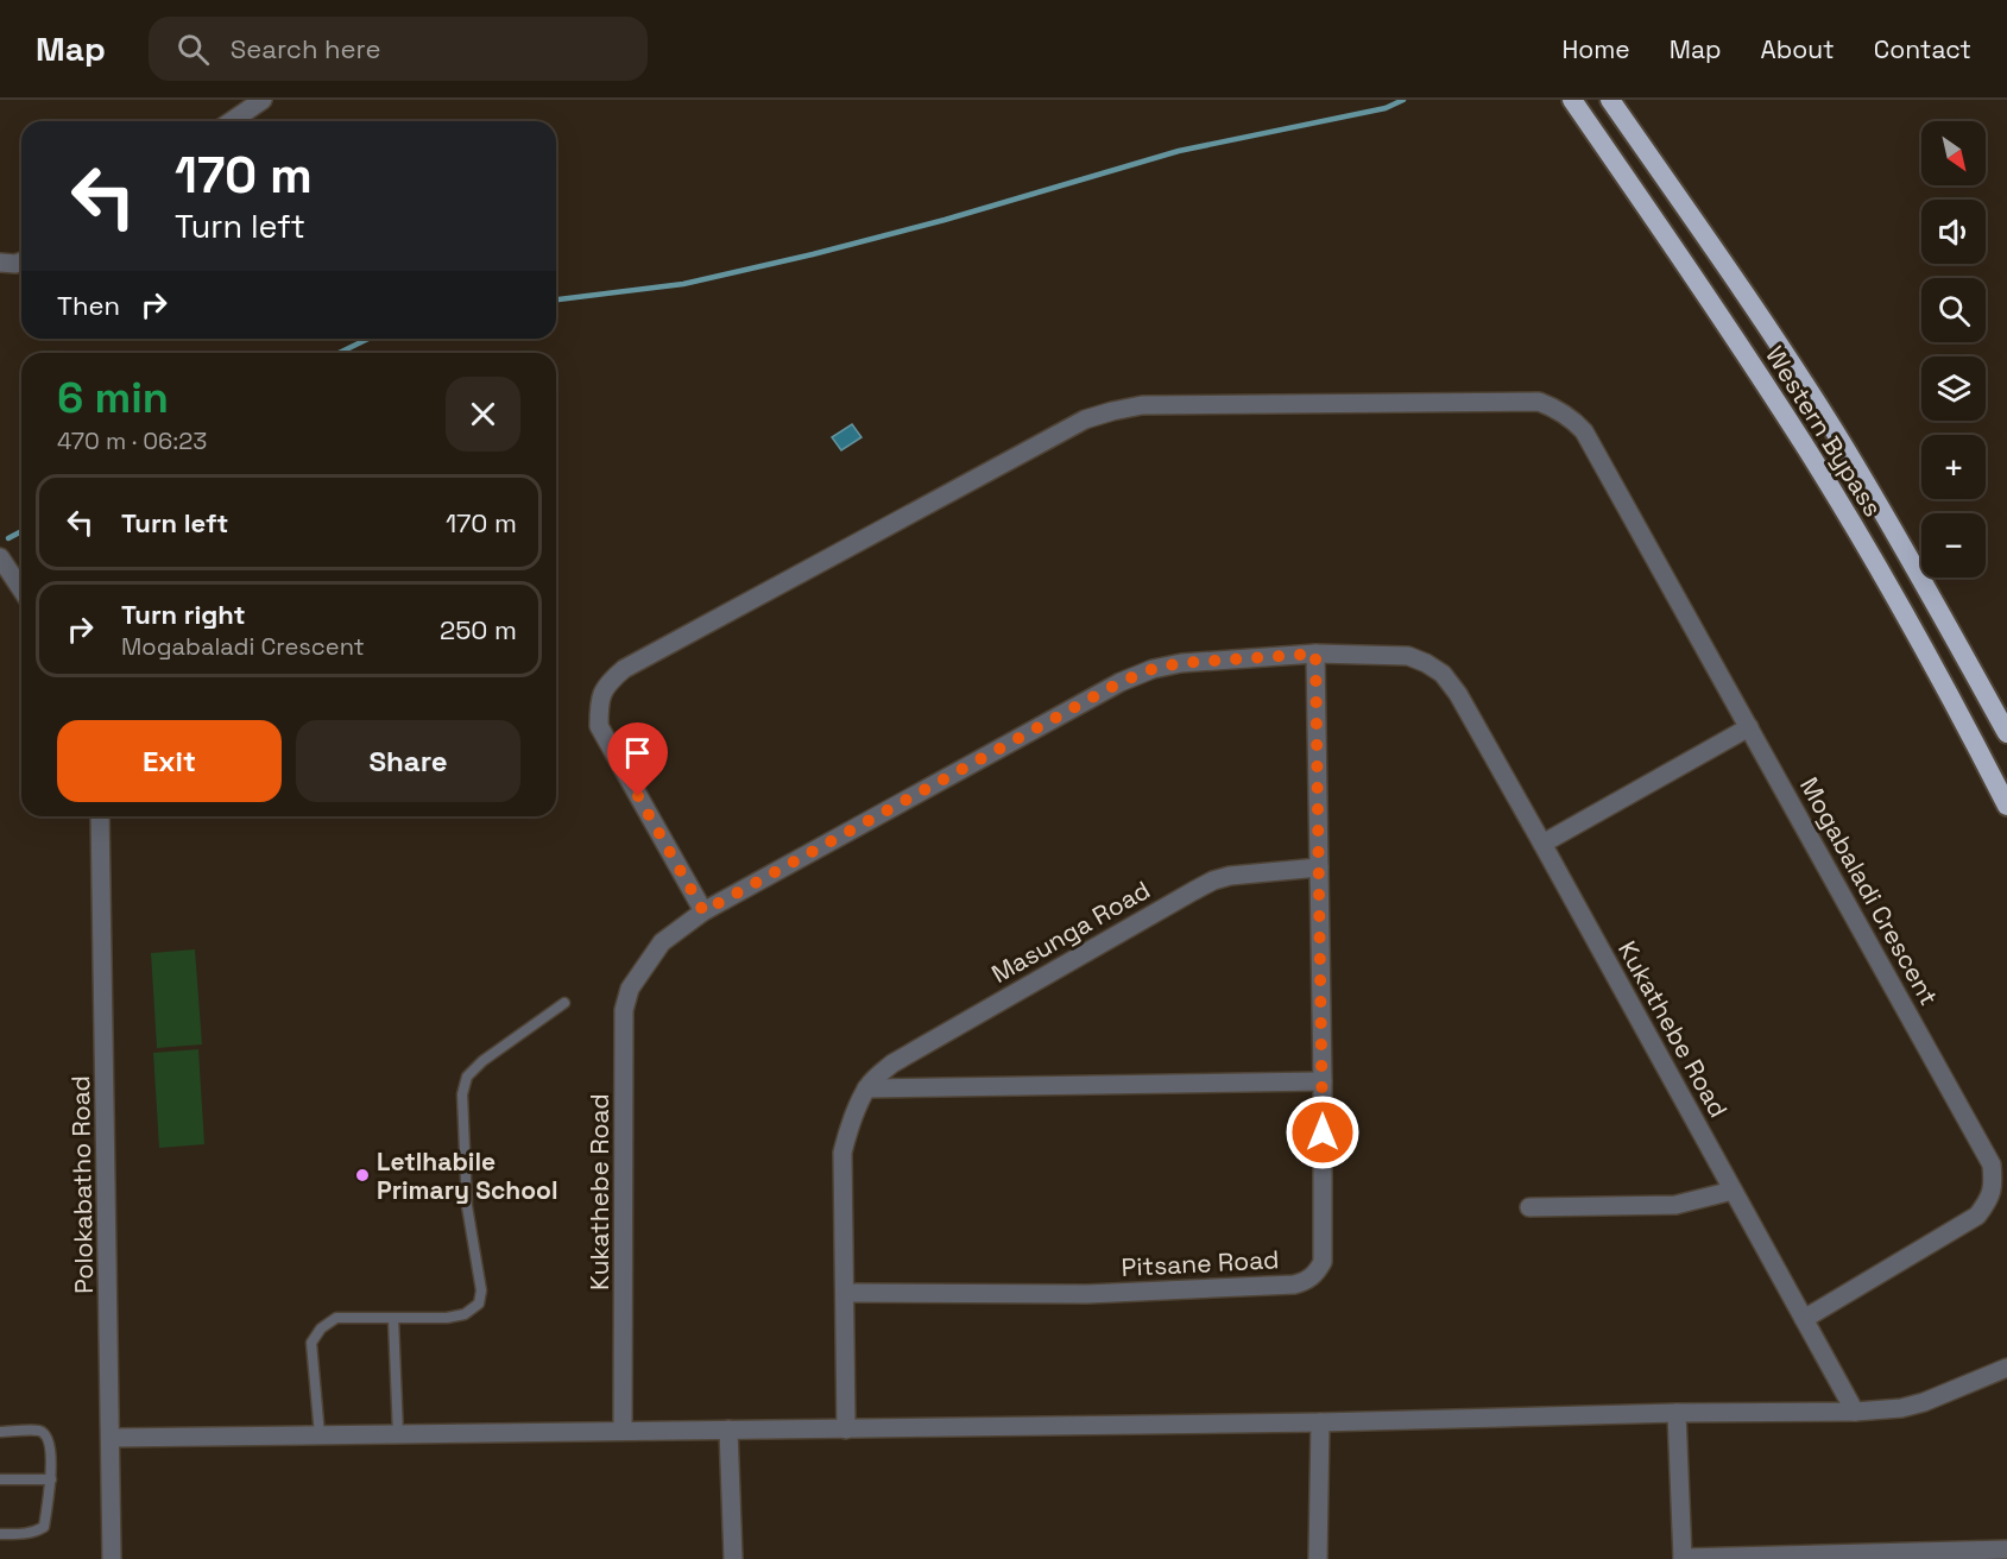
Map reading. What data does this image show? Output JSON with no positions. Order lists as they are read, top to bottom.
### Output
{
  "streets": {
    "highway": ["Western Bypass"],
    "street": [
      "Mogabaladi Crescent",
      "Masunga Road",
      "Kukathebe Road",
      "Polokabatho Road",
      "Pitsane Road"
    ]
  },
  "crossings": [
    ["Mogabaladi Crescent", "Kukathebe Road"],
    ["Masunga Road", "Pitsane Road"],
    ["Kukathebe Road", "Pitsane Road"]
  ],
  "places": ["Letlhabile Primary School"],
  "north": "bottom right",
  "page": {
    "header": "Map",
    "search": "Search here",
    "nav": [
      "Home",
      "Map",
      "About",
      "Contact"
    ],
    "map_buttons": ["+", "−"],
    "turn": ["170 m", "Turn left"],
    "then": "Then",
    "heading": ["6 min", "470 m · 06:23"],
    "list": [
      {
        "name": "Turn left",
        "value": "170 m"
      },
      {
        "name": "Turn right",
        "note": "Mogabaladi Crescent",
        "value": "250 m"
      }
    ],
    "buttons": ["Exit", "Share"]
  }
}
